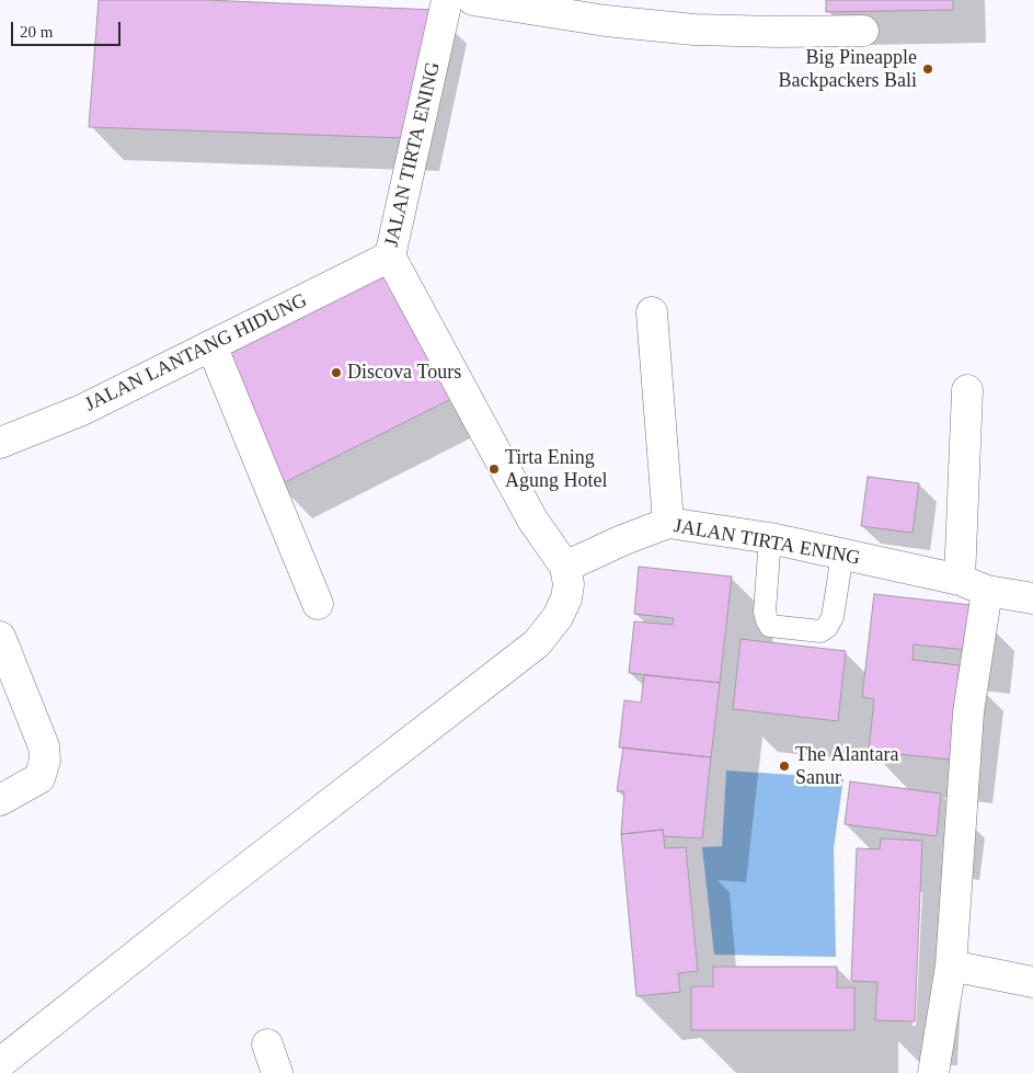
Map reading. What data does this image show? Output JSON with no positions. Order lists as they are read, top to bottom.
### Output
{
  "streets": {
    "street": ["JALAN TIRTA ENING", "JALAN LANTANG HIDUNG"]
  },
  "crossings": [
    ["JALAN TIRTA ENING", "JALAN LANTANG HIDUNG"]
  ],
  "places": [
    "Big Pineapple Backpackers Bali",
    "Discova Tours",
    "Tirta Ening Agung Hotel",
    "The Alantara Sanur"
  ],
  "scale_bar": "20 m"
}
